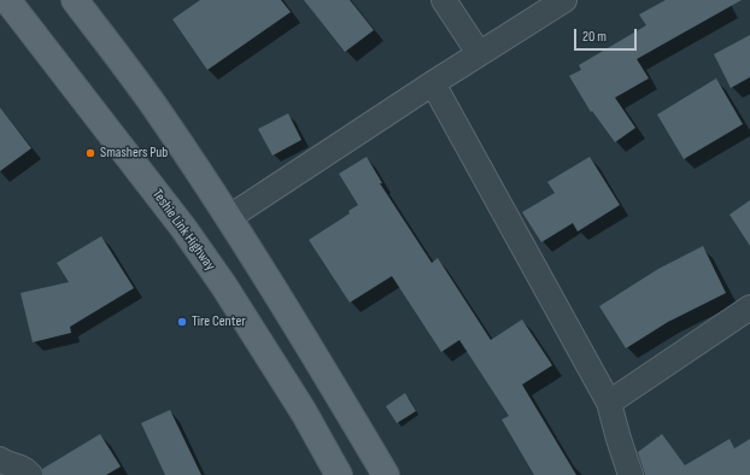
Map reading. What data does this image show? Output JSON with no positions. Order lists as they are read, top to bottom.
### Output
{
  "streets": {
    "main road": ["Teshie Link Highway"]
  },
  "places": ["Smashers Pub", "Tire Center"],
  "scale_bar": "20 m"
}
